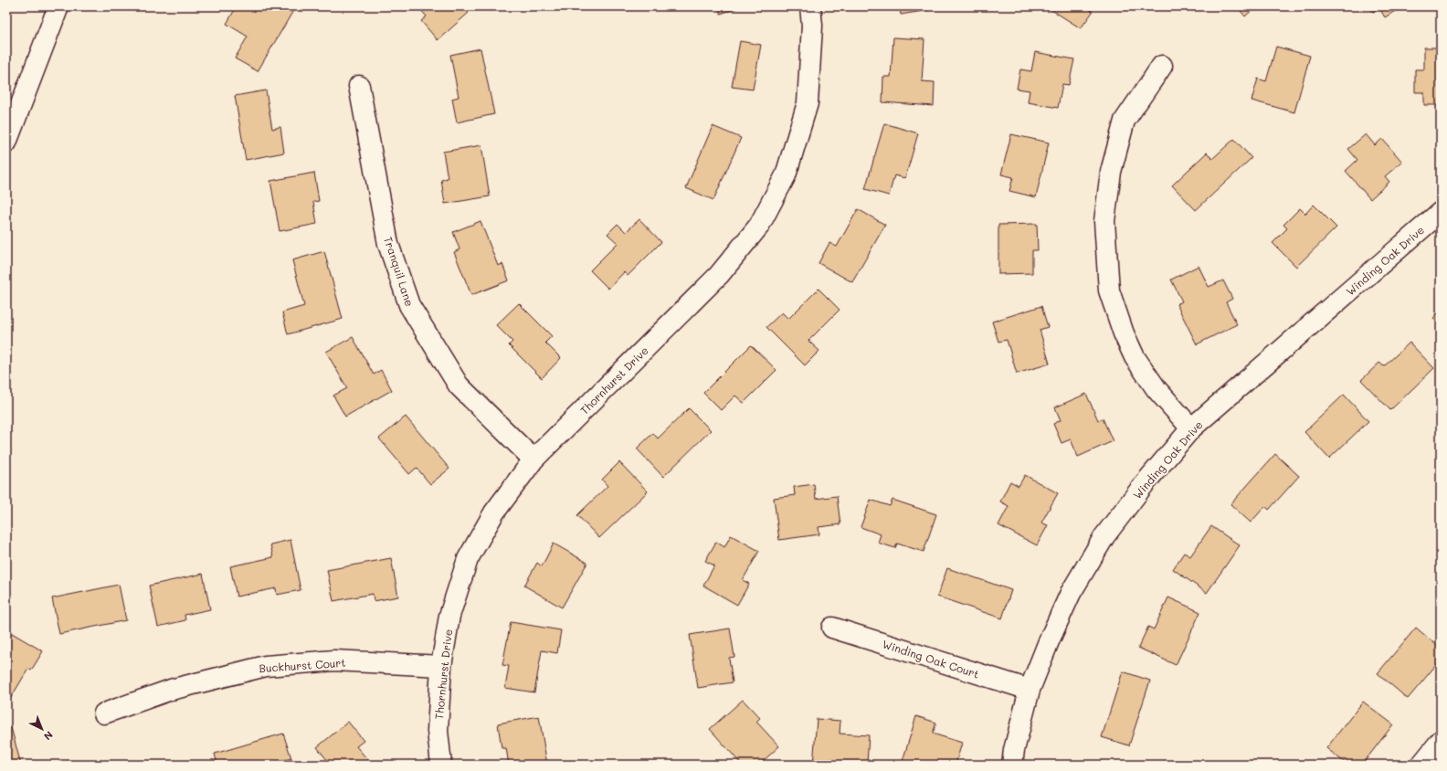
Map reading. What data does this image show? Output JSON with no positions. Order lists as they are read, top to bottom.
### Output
{
  "streets": {
    "street": [
      "Winding Oak Drive",
      "Tranquil Lane",
      "Thornhurst Drive",
      "Winding Oak Court",
      "Buckhurst Court"
    ]
  },
  "crossings": [
    ["Winding Oak Drive", "Winding Oak Court"],
    ["Tranquil Lane", "Thornhurst Drive"],
    ["Thornhurst Drive", "Buckhurst Court"]
  ],
  "north": "bottom right"
}
